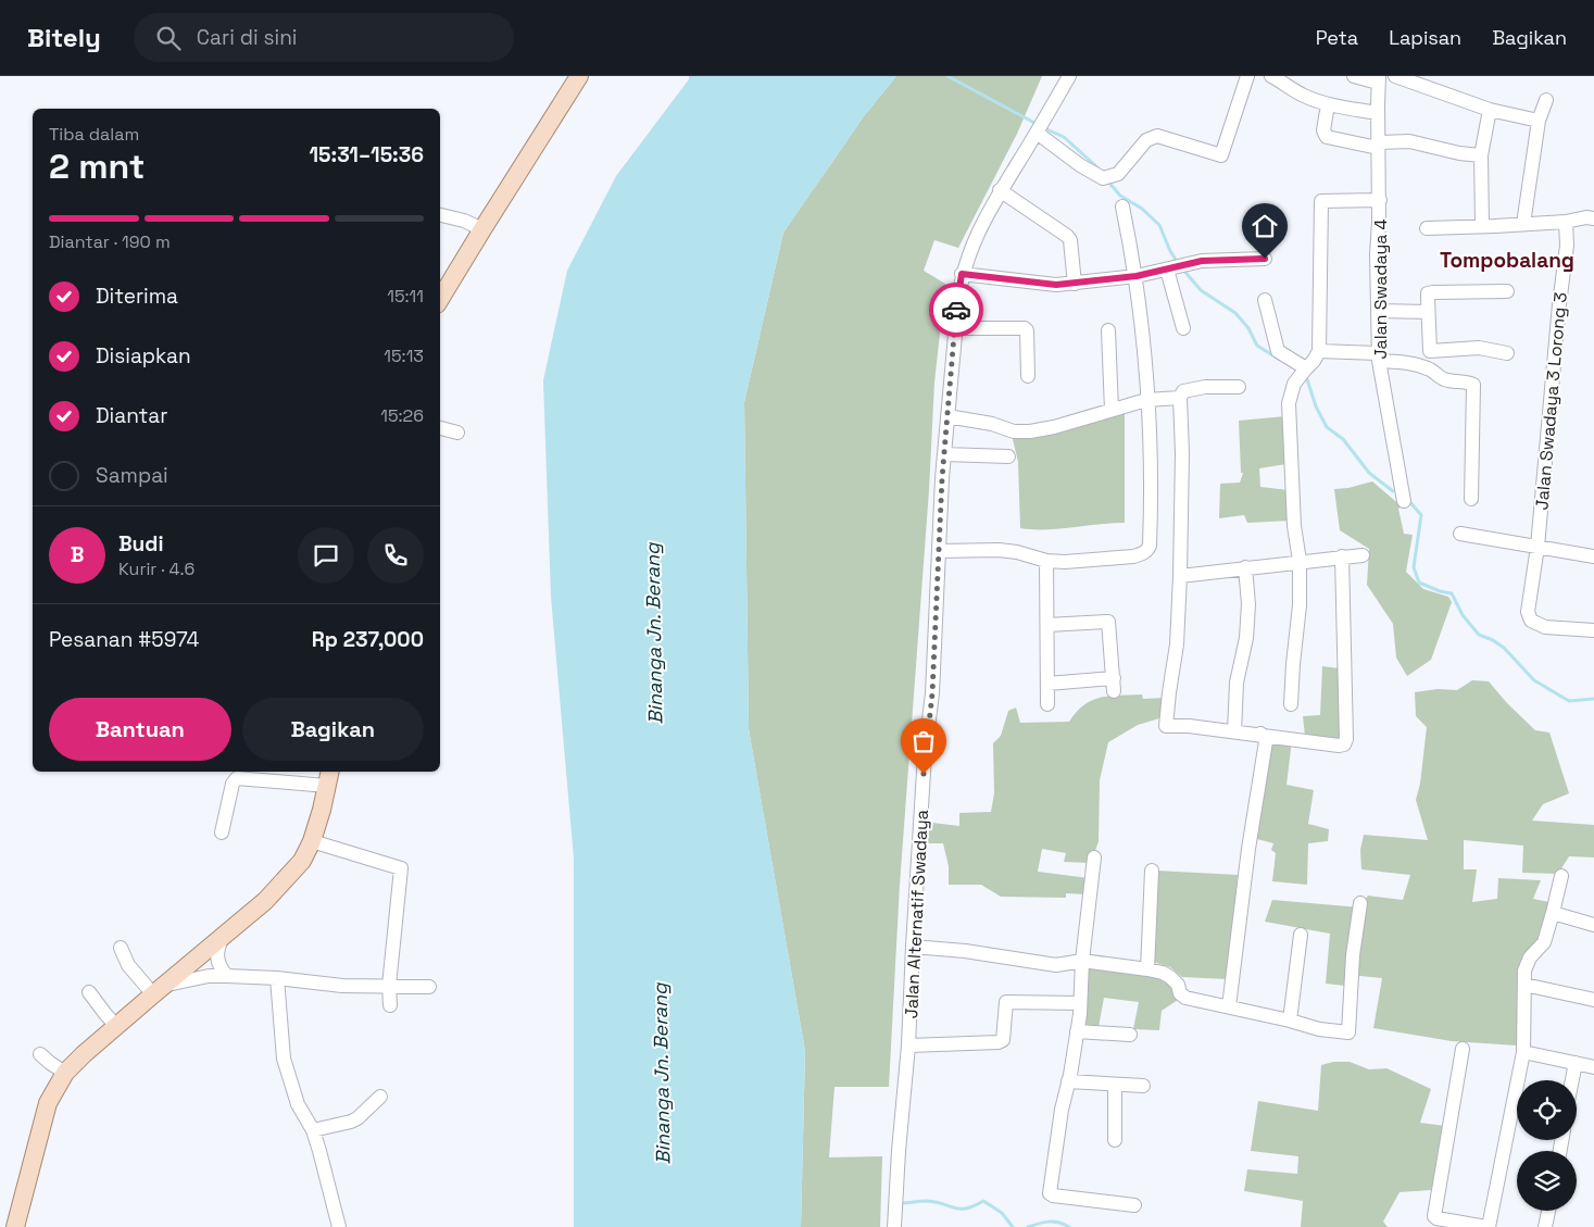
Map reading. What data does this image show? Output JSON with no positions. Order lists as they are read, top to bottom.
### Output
{
  "streets": {
    "street": ["Jalan Swadaya 4", "Jalan Swadaya 3 Lorong 3", "Jalan Alternatif Swadaya"]
  },
  "districts": ["Tompobalang"],
  "water": ["Binanga Jn. Berang"],
  "page": {
    "header": "Bitely",
    "search": "Cari di sini",
    "nav": ["Peta", "Lapisan", "Bagikan"],
    "heading": ["2 mnt", "Tiba dalam", "15:31–15:36"],
    "panel": [
      "Budi",
      "Kurir · 4.6",
      "Pesanan #5974",
      "Rp 237,000"
    ],
    "bar": "Diantar · 190 m",
    "list": [
      ["Diterima", "15:11"],
      ["Disiapkan", "15:13"],
      ["Diantar", "15:26"],
      "Sampai"
    ],
    "round": "B",
    "buttons": ["Bantuan", "Bagikan"]
  }
}
